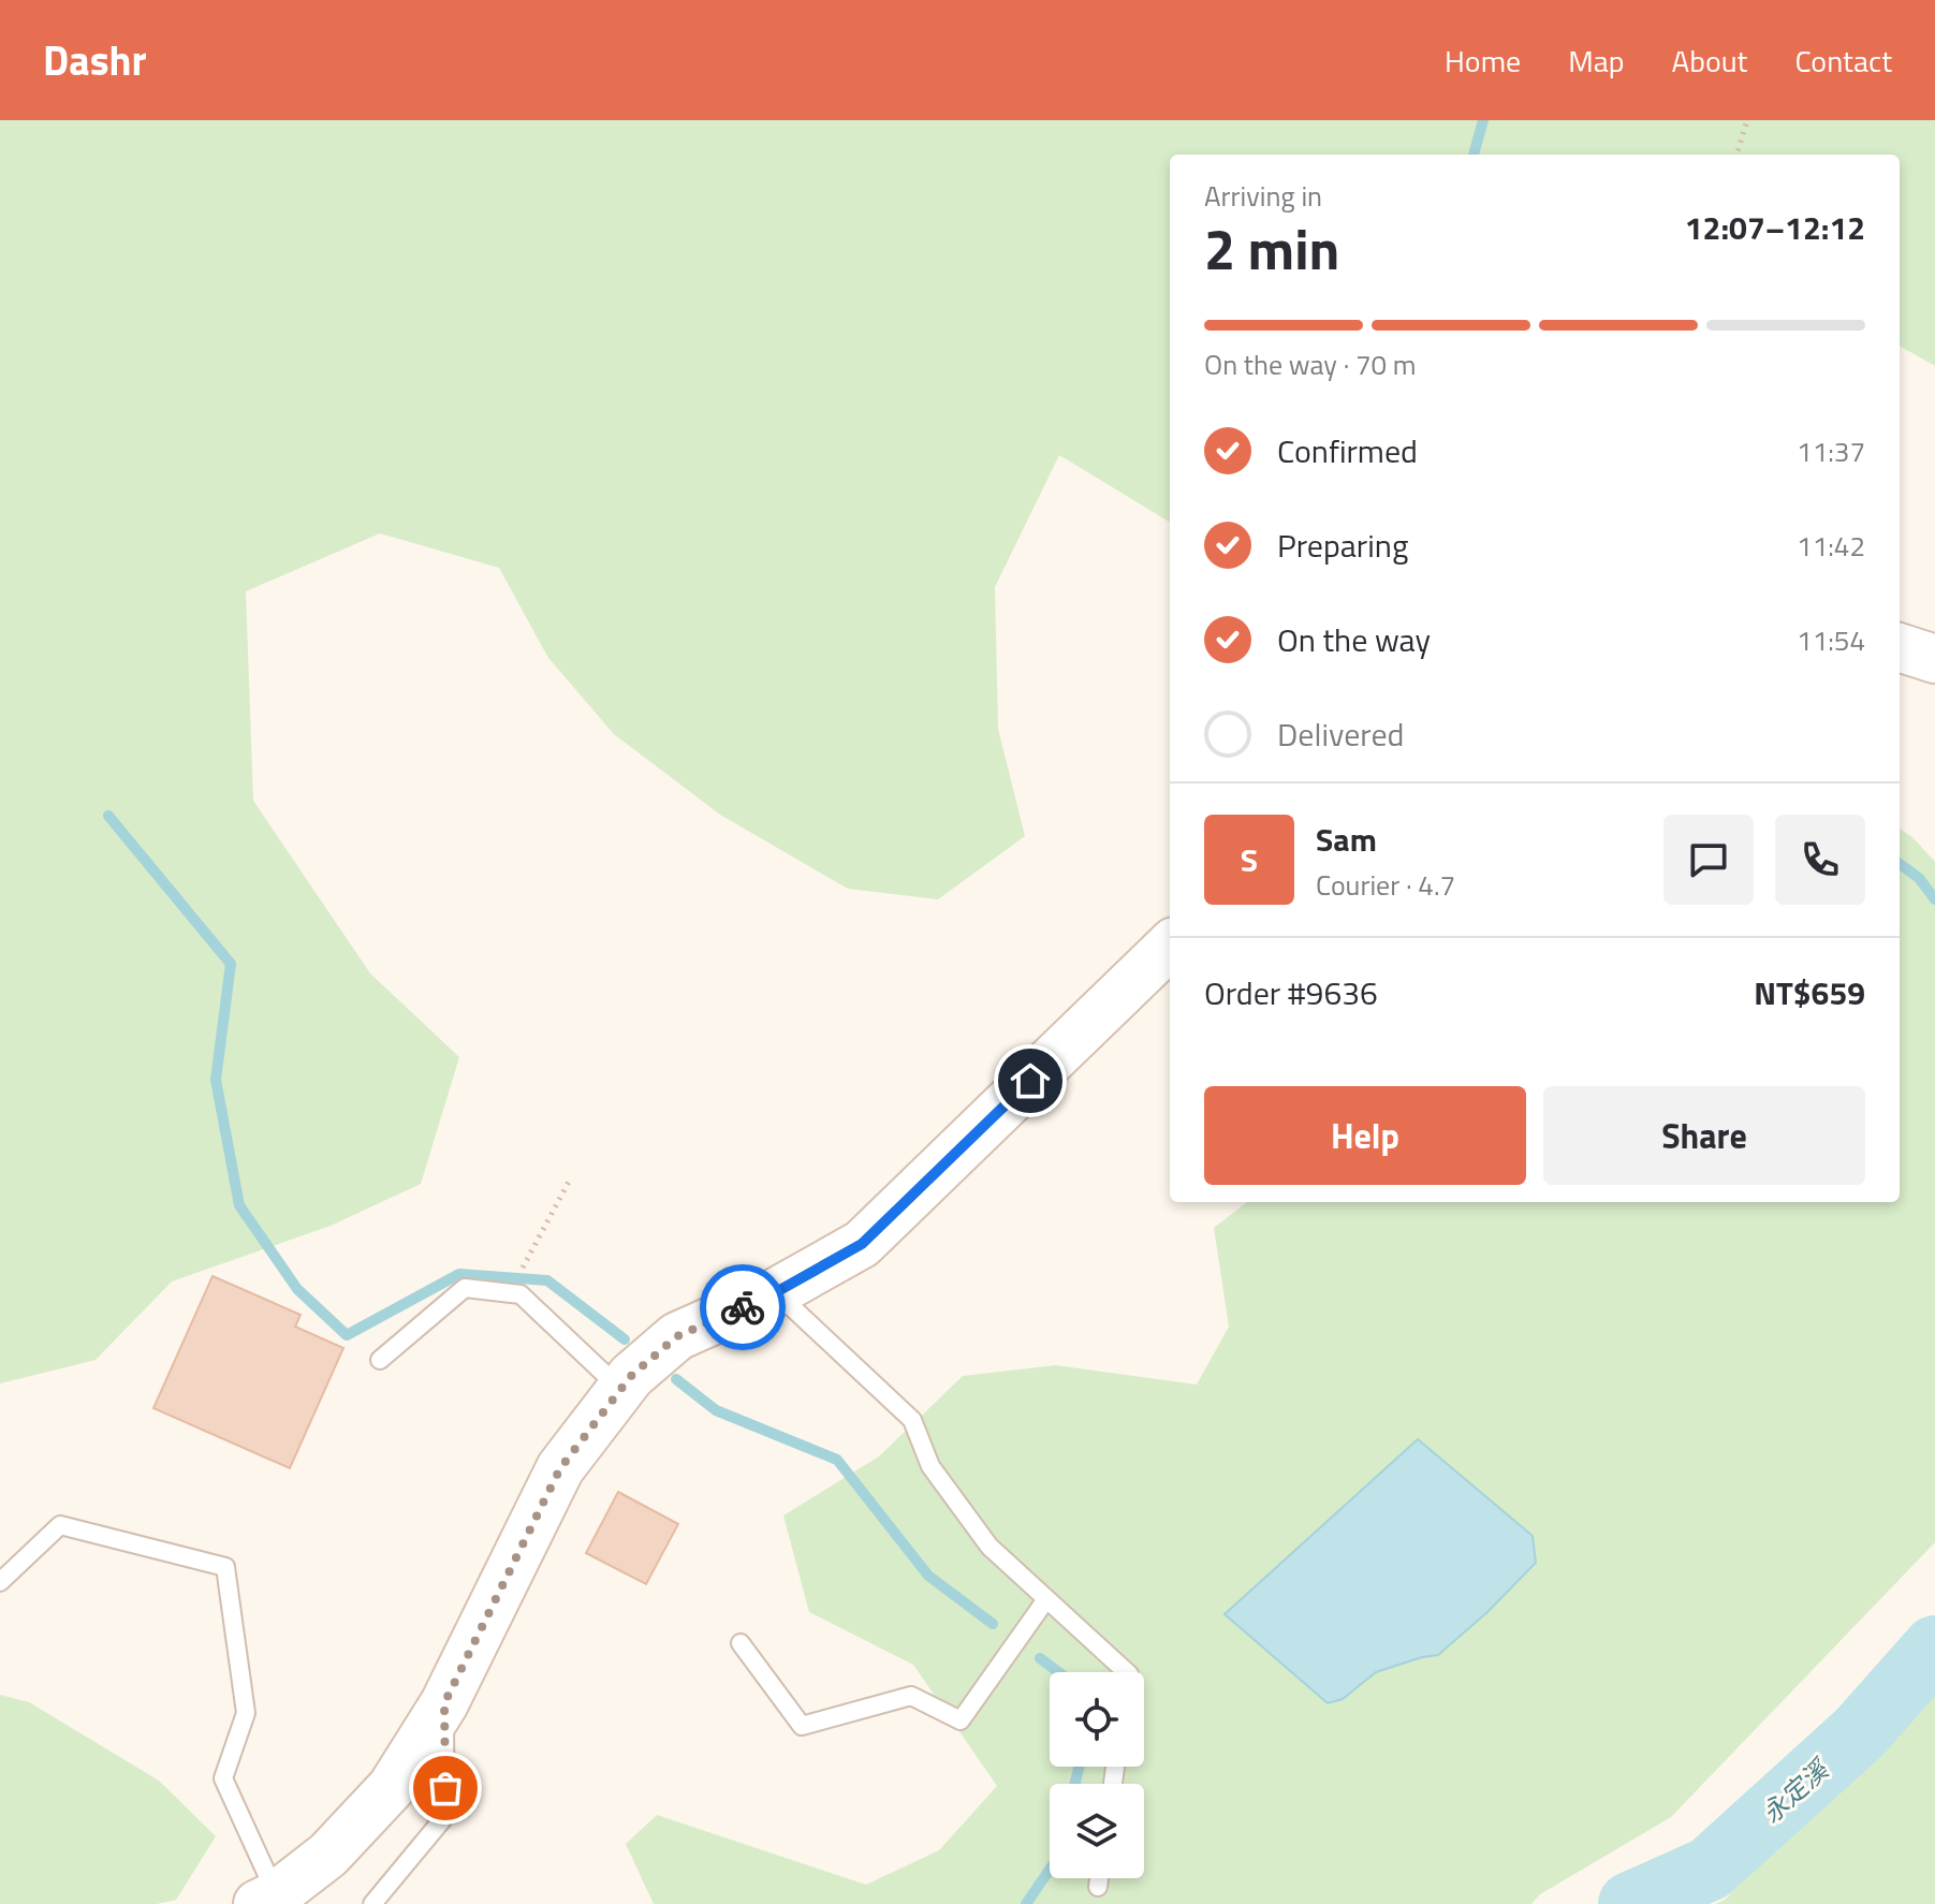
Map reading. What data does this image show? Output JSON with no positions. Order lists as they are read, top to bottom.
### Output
{
  "water": ["永定溪"],
  "page": {
    "header": "Dashr",
    "nav": [
      "Home",
      "Map",
      "About",
      "Contact"
    ],
    "heading": ["2 min", "Arriving in", "12:07–12:12"],
    "panel": [
      "Sam",
      "Courier · 4.7",
      "Order #9636",
      "NT$659"
    ],
    "bar": "On the way · 70 m",
    "list": [
      ["Confirmed", "11:37"],
      ["Preparing", "11:42"],
      ["On the way", "11:54"],
      "Delivered"
    ],
    "round": "S",
    "buttons": ["Help", "Share"]
  }
}
